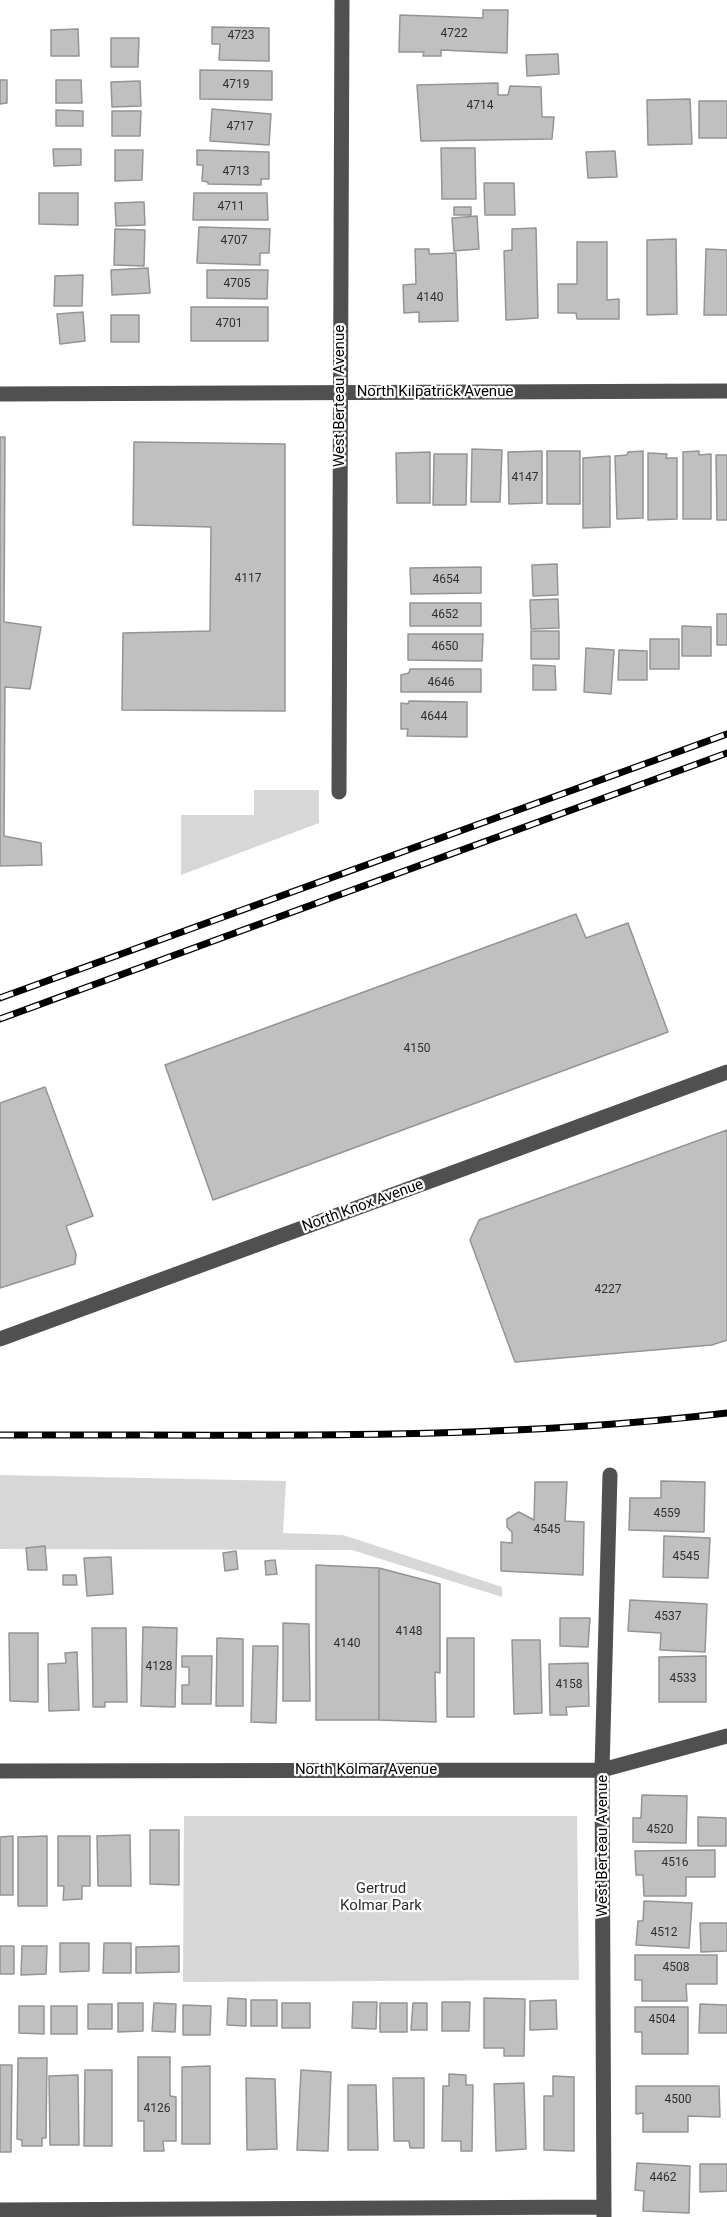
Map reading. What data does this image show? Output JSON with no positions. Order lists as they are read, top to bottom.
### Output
{
  "streets": {
    "street": [
      "North Kilpatrick Avenue",
      "West Berteau Avenue",
      "North Knox Avenue",
      "North Kolmar Avenue"
    ]
  },
  "crossings": [
    ["North Kilpatrick Avenue", "West Berteau Avenue"],
    ["West Berteau Avenue", "North Kolmar Avenue"]
  ],
  "parks": ["Gertrud Kolmar Park"],
  "house_numbers": [
    "4722",
    "4723",
    "4719",
    "4714",
    "4717",
    "4713",
    "4711",
    "4707",
    "4705",
    "4140",
    "4701",
    "4147",
    "4117",
    "4654",
    "4652",
    "4650",
    "4646",
    "4644",
    "4150",
    "4227",
    "4559",
    "4545",
    "4545",
    "4537",
    "4148",
    "4140",
    "4128",
    "4533",
    "4158",
    "4520",
    "4516",
    "4512",
    "4508",
    "4504",
    "4500",
    "4126",
    "4462"
  ]
}
